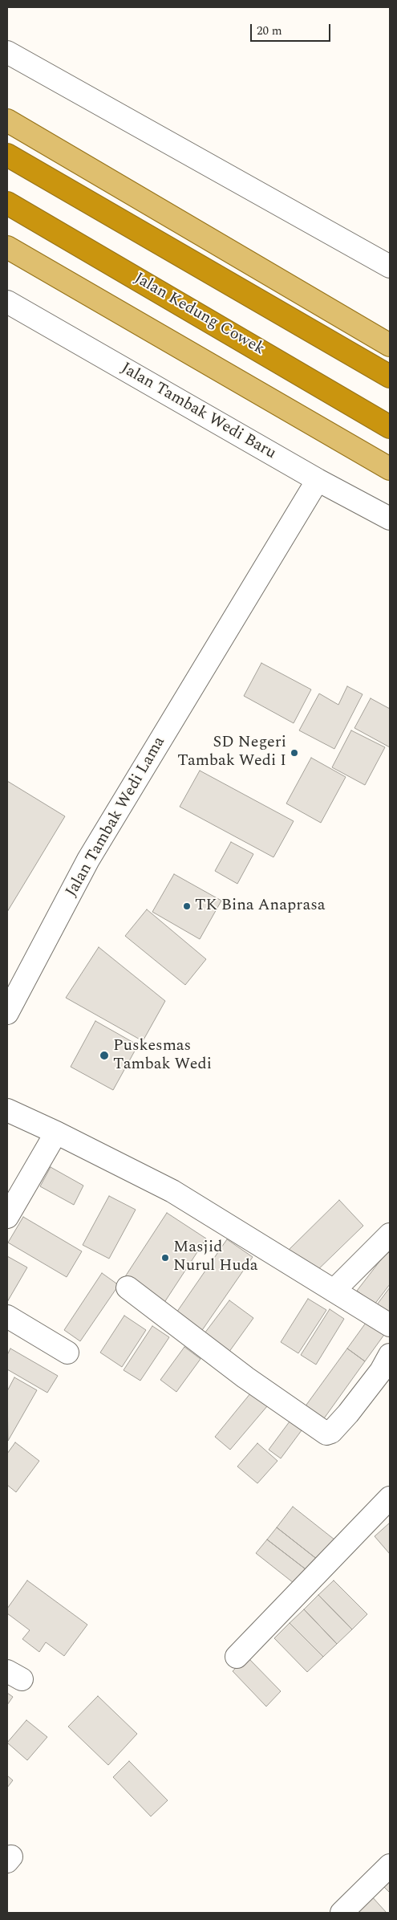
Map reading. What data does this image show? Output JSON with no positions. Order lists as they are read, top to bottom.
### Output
{
  "streets": {
    "highway": ["Jalan Kedung Cowek"],
    "street": ["Jalan Tambak Wedi Baru", "Jalan Tambak Wedi Lama"]
  },
  "crossings": [
    ["Jalan Tambak Wedi Baru", "Jalan Tambak Wedi Lama"]
  ],
  "places": [
    "SD Negeri Tambak Wedi I",
    "TK Bina Anaprasa",
    "Puskesmas Tambak Wedi",
    "Masjid Nurul Huda"
  ],
  "scale_bar": "20 m"
}
